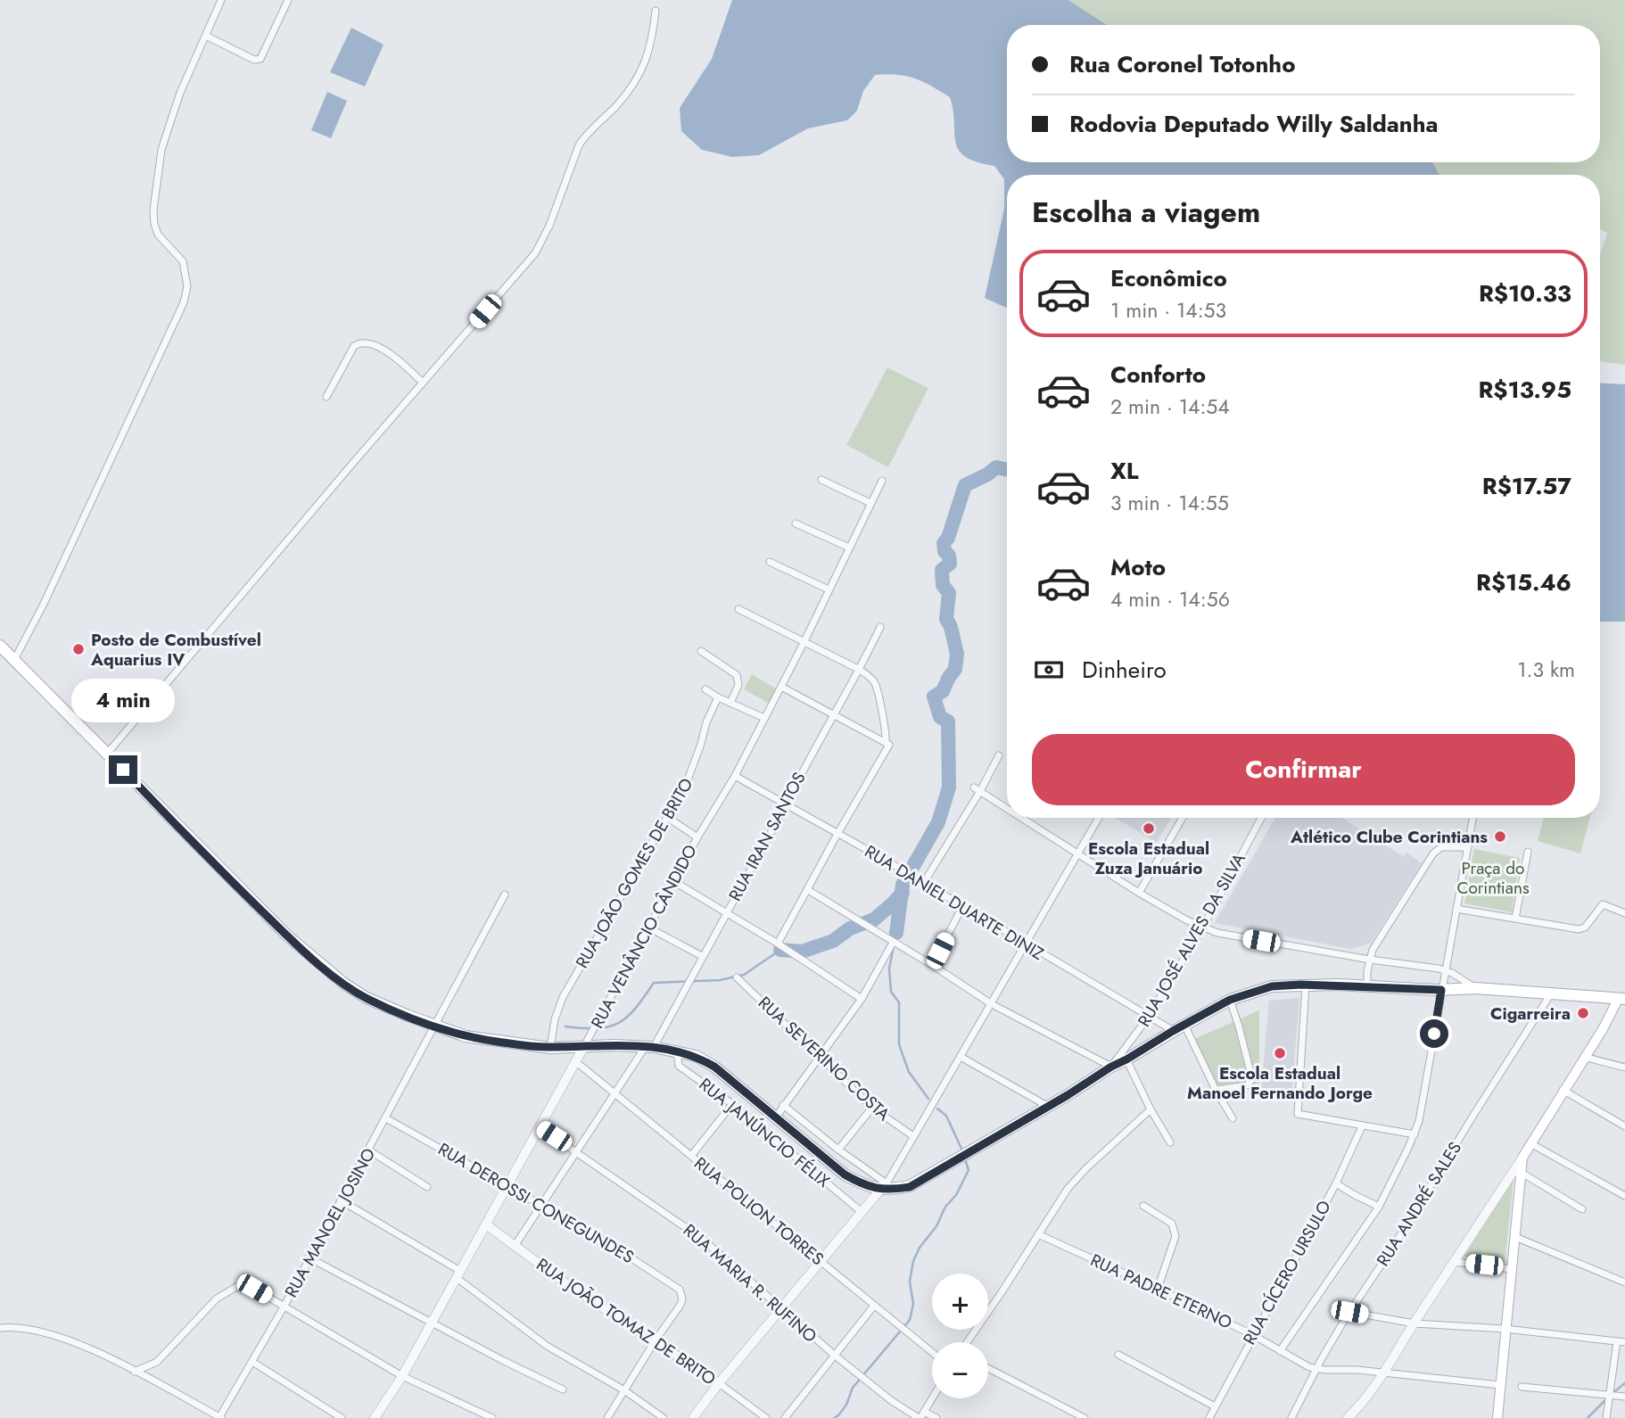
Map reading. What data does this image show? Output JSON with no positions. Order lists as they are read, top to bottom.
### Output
{
  "streets": {
    "street": [
      "RUA IRAN SANTOS",
      "RUA JOÃO GOMES DE BRITO",
      "RUA DANIEL DUARTE DINIZ",
      "RUA VENÂNCIO CÂNDIDO",
      "RUA JOSÉ ALVES DA SILVA",
      "RUA SEVERINO COSTA",
      "RUA JANÚNCIO FÉLIX",
      "RUA DEROSSI CONEGUNDES",
      "RUA ANDRÉ SALES",
      "RUA POLION TORRES",
      "RUA MANOEL JOSINO",
      "RUA CÍCERO URSULO",
      "RUA MARIA R. RUFINO",
      "RUA PADRE ETERNO",
      "RUA JOÃO TOMAZ DE BRITO"
    ]
  },
  "crossings": [
    ["RUA IRAN SANTOS", "RUA DANIEL DUARTE DINIZ"],
    ["RUA IRAN SANTOS", "RUA DEROSSI CONEGUNDES"],
    ["RUA IRAN SANTOS", "RUA POLION TORRES"],
    ["RUA IRAN SANTOS", "RUA MARIA R. RUFINO"],
    ["RUA IRAN SANTOS", "RUA JOÃO TOMAZ DE BRITO"],
    ["RUA DANIEL DUARTE DINIZ", "RUA VENÂNCIO CÂNDIDO"],
    ["RUA DANIEL DUARTE DINIZ", "RUA JOSÉ ALVES DA SILVA"],
    ["RUA VENÂNCIO CÂNDIDO", "RUA DEROSSI CONEGUNDES"],
    ["RUA VENÂNCIO CÂNDIDO", "RUA POLION TORRES"],
    ["RUA VENÂNCIO CÂNDIDO", "RUA MARIA R. RUFINO"],
    ["RUA VENÂNCIO CÂNDIDO", "RUA JOÃO TOMAZ DE BRITO"],
    ["RUA DEROSSI CONEGUNDES", "RUA MANOEL JOSINO"],
    ["RUA DEROSSI CONEGUNDES", "RUA JOÃO TOMAZ DE BRITO"],
    ["RUA ANDRÉ SALES", "RUA PADRE ETERNO"],
    ["RUA CÍCERO URSULO", "RUA PADRE ETERNO"]
  ],
  "parks": ["Praça do Corintians"],
  "places": [
    "Posto de Combustível Aquarius IV",
    "Escola Estadual Zuza Januário",
    "Atlético Clube Corintians",
    "Cigarreira",
    "Escola Estadual Manoel Fernando Jorge"
  ],
  "page": {
    "banner": ["Rua Coronel Totonho", "Rodovia Deputado Willy Saldanha"],
    "heading": "Escolha a viagem",
    "list": [
      {
        "name": "Econômico",
        "note": "1 min · 14:53",
        "value": "R$10.33"
      },
      {
        "name": "Conforto",
        "note": "2 min · 14:54",
        "value": "R$13.95"
      },
      {
        "name": "XL",
        "note": "3 min · 14:55",
        "value": "R$17.57"
      },
      {
        "name": "Moto",
        "note": "4 min · 14:56",
        "value": "R$15.46"
      }
    ],
    "pay": ["Dinheiro", "1.3 km"],
    "bubble": "4 min",
    "buttons": "Confirmar",
    "map_buttons": ["+", "−"]
  }
}
